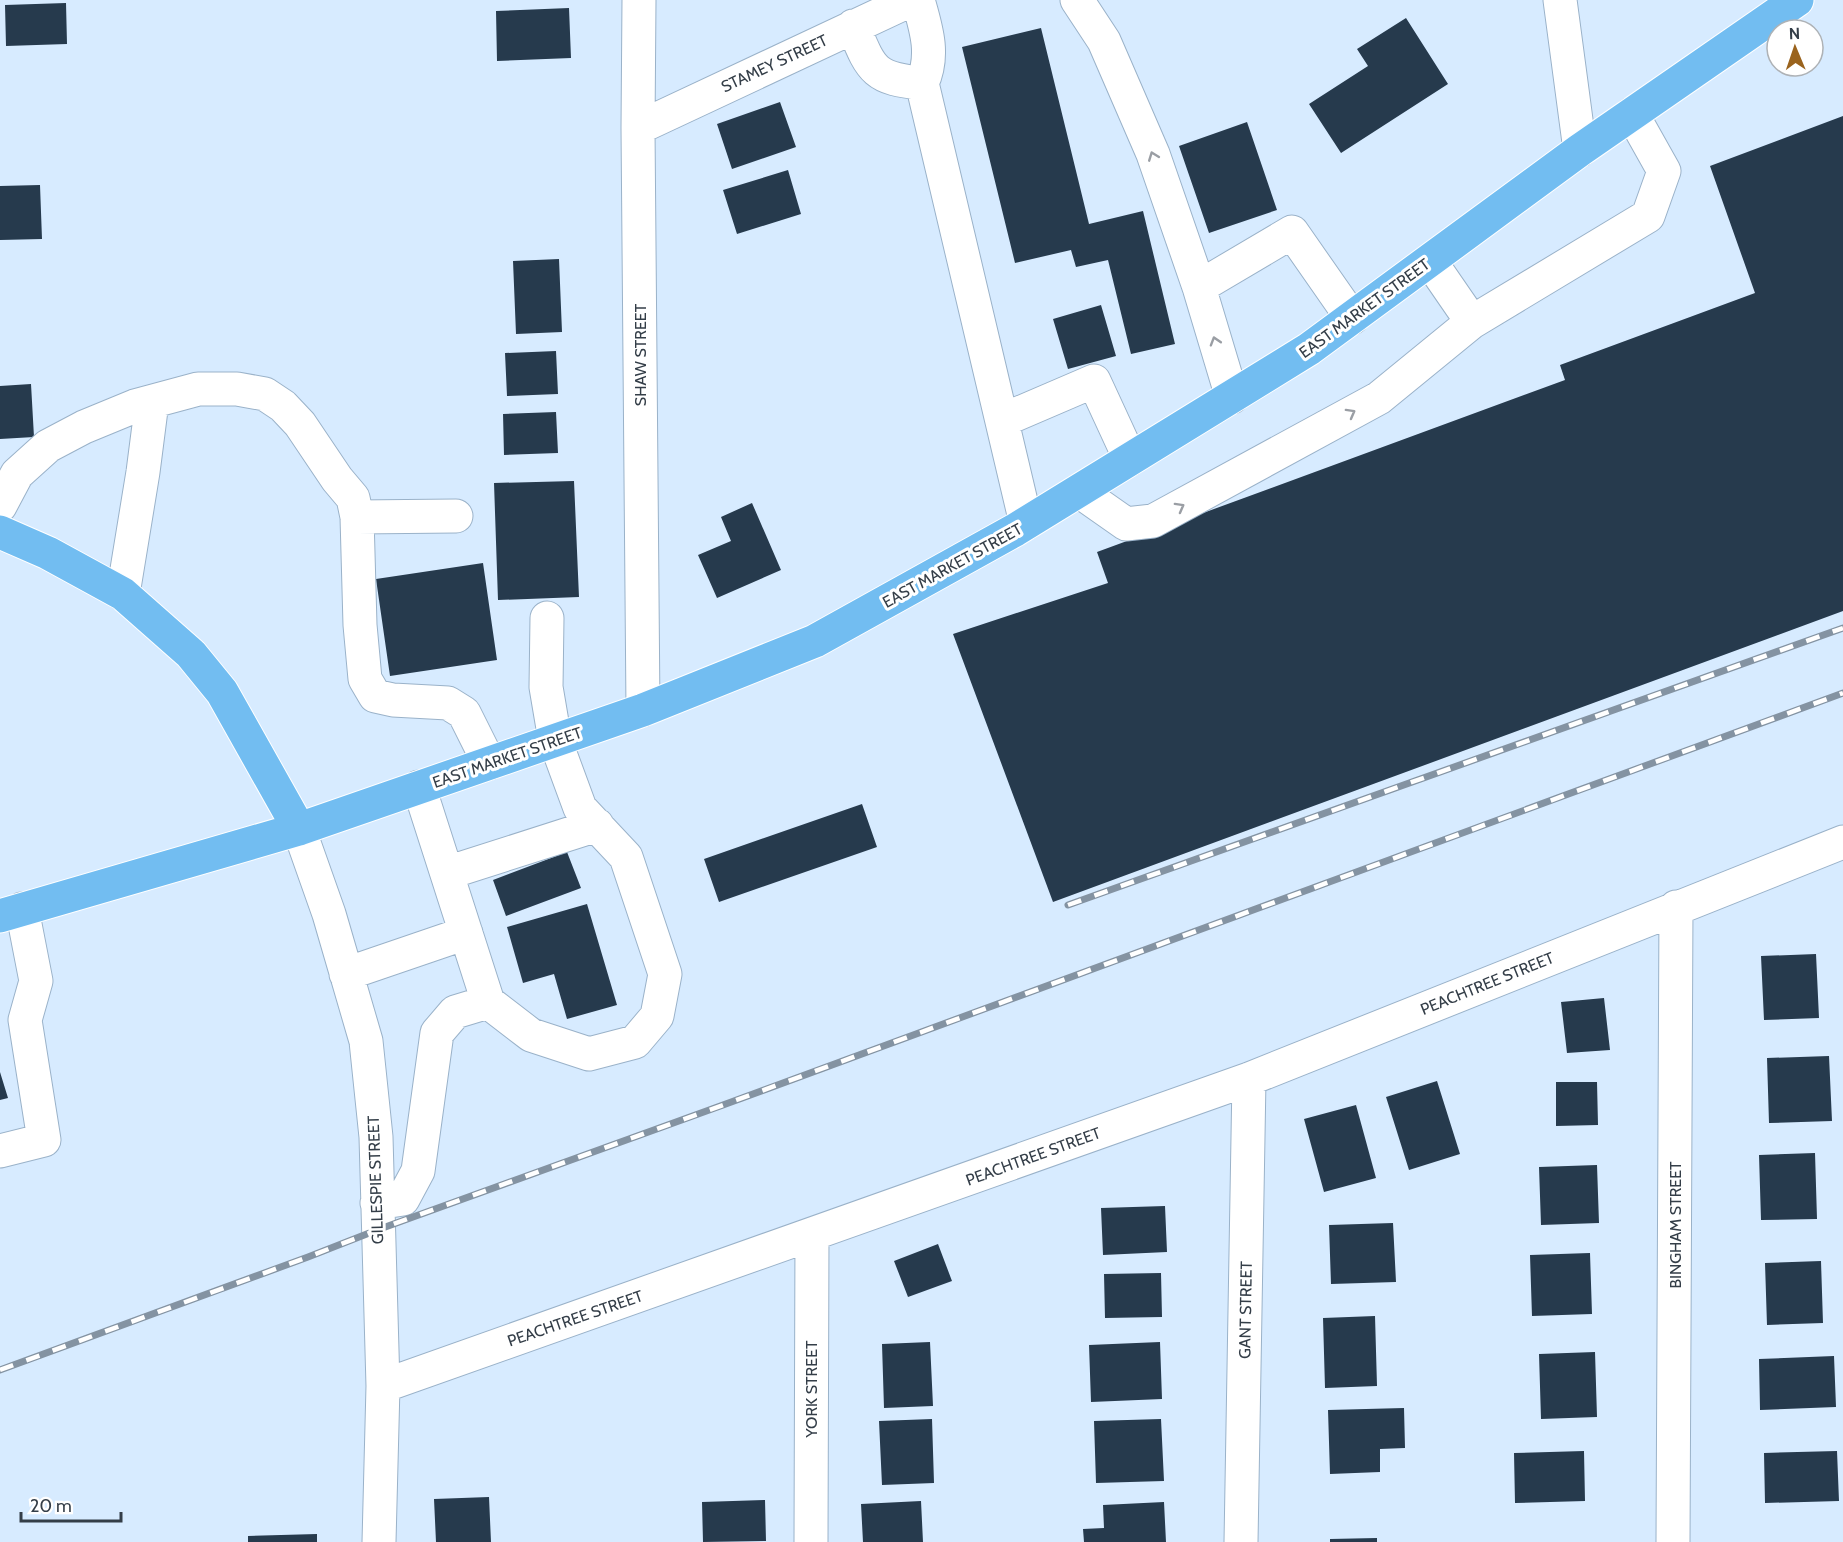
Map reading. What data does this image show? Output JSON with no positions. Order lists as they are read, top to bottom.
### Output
{
  "streets": {
    "main road": ["EAST MARKET STREET"],
    "street": [
      "STAMEY STREET",
      "SHAW STREET",
      "PEACHTREE STREET",
      "GILLESPIE STREET",
      "BINGHAM STREET",
      "GANT STREET",
      "YORK STREET"
    ]
  },
  "crossings": [
    ["STAMEY STREET", "SHAW STREET"],
    ["EAST MARKET STREET", "SHAW STREET"],
    ["EAST MARKET STREET", "GILLESPIE STREET"],
    ["PEACHTREE STREET", "GILLESPIE STREET"],
    ["PEACHTREE STREET", "BINGHAM STREET"],
    ["PEACHTREE STREET", "GANT STREET"],
    ["PEACHTREE STREET", "YORK STREET"]
  ],
  "scale_bar": "20 m",
  "north": "top"
}
